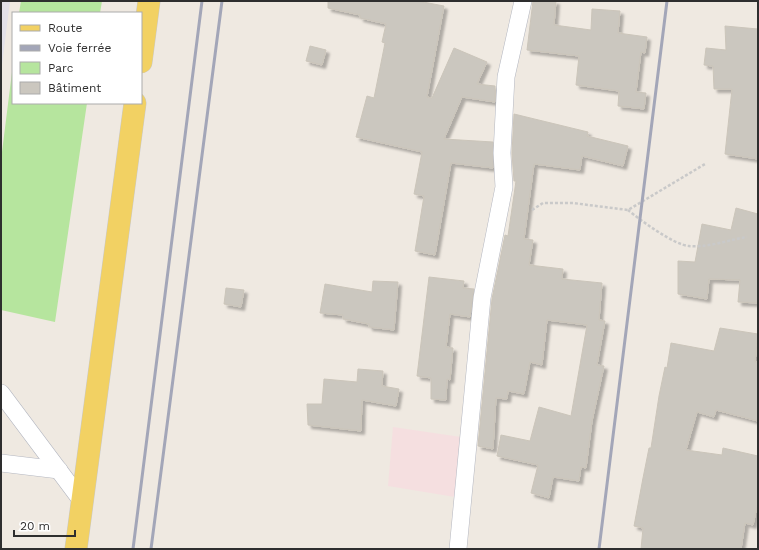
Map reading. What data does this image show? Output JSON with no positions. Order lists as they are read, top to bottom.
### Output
{
  "legend": [
    "Route",
    "Voie ferrée",
    "Parc",
    "Bâtiment"
  ],
  "scale_bar": "20 m"
}
